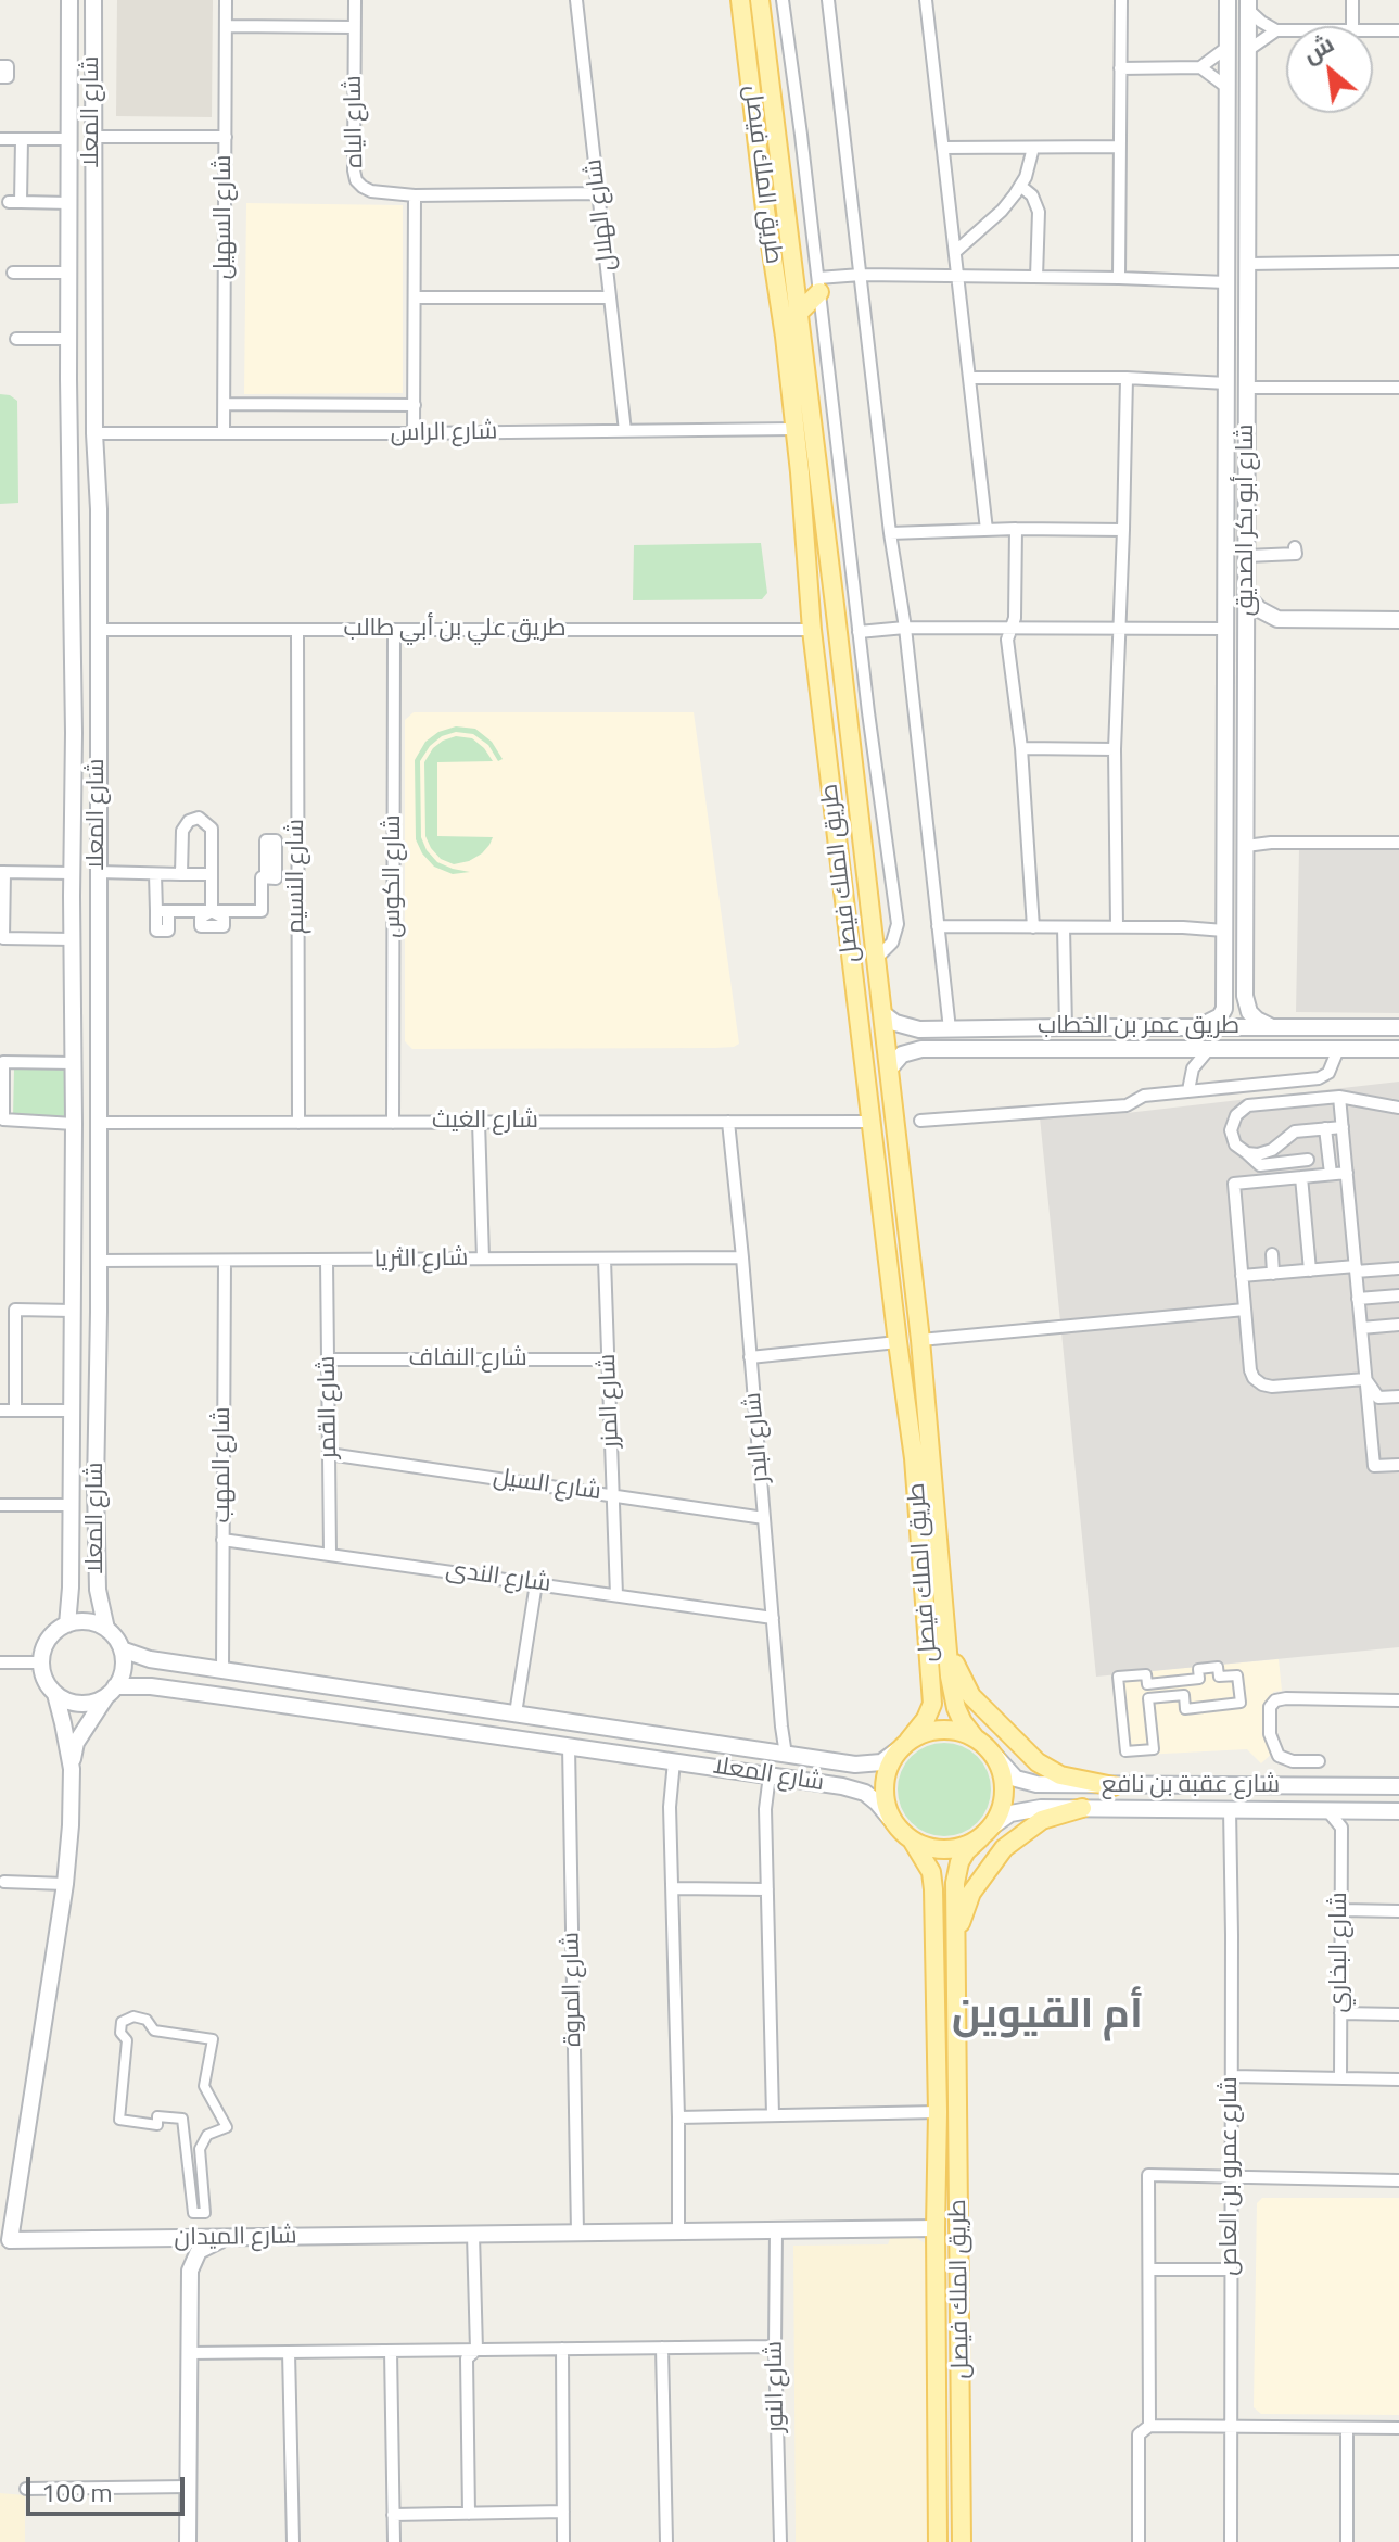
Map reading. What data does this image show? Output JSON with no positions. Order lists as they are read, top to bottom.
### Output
{
  "streets": {
    "main road": ["طريق الملك فيصل"],
    "street": [
      "شارع المعلا",
      "شارع الياه",
      "شارع الهلال",
      "شارع السهيل",
      "شارع الراس",
      "شارع أبو بكر الصديق",
      "طريق علي بن أبي طالب",
      "شارع النسيم",
      "شارع الكوس",
      "طريق عمر بن الخطاب",
      "شارع الغيث",
      "شارع الثريا",
      "شارع النفاف",
      "شارع المزر",
      "شارع القمر",
      "شارع البدر",
      "شارع المهب",
      "شارع السيل",
      "شارع الندى",
      "شارع عقبة بن نافع",
      "شارع البخاري",
      "شارع المروة",
      "شارع عمرو بن العاص",
      "شارع الميدان",
      "شارع النور"
    ]
  },
  "crossings": [
    ["شارع المعلا", "طريق الملك فيصل"],
    ["شارع المعلا", "شارع الراس"],
    ["شارع المعلا", "طريق علي بن أبي طالب"],
    ["شارع المعلا", "شارع الغيث"],
    ["شارع المعلا", "شارع الثريا"],
    ["شارع المعلا", "شارع البدر"],
    ["شارع المعلا", "شارع المهب"],
    ["شارع المعلا", "شارع عقبة بن نافع"],
    ["شارع المعلا", "شارع المروة"],
    ["شارع المعلا", "شارع الميدان"],
    ["شارع الياه", "شارع الهلال"],
    ["طريق الملك فيصل", "شارع الراس"],
    ["طريق الملك فيصل", "طريق علي بن أبي طالب"],
    ["طريق الملك فيصل", "طريق عمر بن الخطاب"],
    ["طريق الملك فيصل", "شارع الغيث"],
    ["طريق الملك فيصل", "شارع عقبة بن نافع"],
    ["طريق الملك فيصل", "شارع الميدان"],
    ["شارع الهلال", "شارع الراس"],
    ["شارع السهيل", "شارع الراس"],
    ["شارع أبو بكر الصديق", "طريق عمر بن الخطاب"],
    ["طريق علي بن أبي طالب", "شارع النسيم"],
    ["طريق علي بن أبي طالب", "شارع الكوس"],
    ["شارع النسيم", "شارع الغيث"],
    ["شارع الكوس", "شارع الغيث"],
    ["شارع الغيث", "شارع البدر"],
    ["شارع الثريا", "شارع المزر"],
    ["شارع الثريا", "شارع القمر"],
    ["شارع الثريا", "شارع البدر"],
    ["شارع الثريا", "شارع المهب"],
    ["شارع النفاف", "شارع المزر"],
    ["شارع النفاف", "شارع القمر"],
    ["شارع المزر", "شارع السيل"],
    ["شارع المزر", "شارع الندى"],
    ["شارع القمر", "شارع السيل"],
    ["شارع القمر", "شارع الندى"],
    ["شارع البدر", "شارع السيل"],
    ["شارع البدر", "شارع الندى"],
    ["شارع المهب", "شارع الندى"],
    ["شارع عقبة بن نافع", "شارع عمرو بن العاص"],
    ["شارع المروة", "شارع الميدان"],
    ["شارع الميدان", "شارع النور"]
  ],
  "districts": ["أم القيوين"],
  "scale_bar": "100 m",
  "north": "top left"
}
